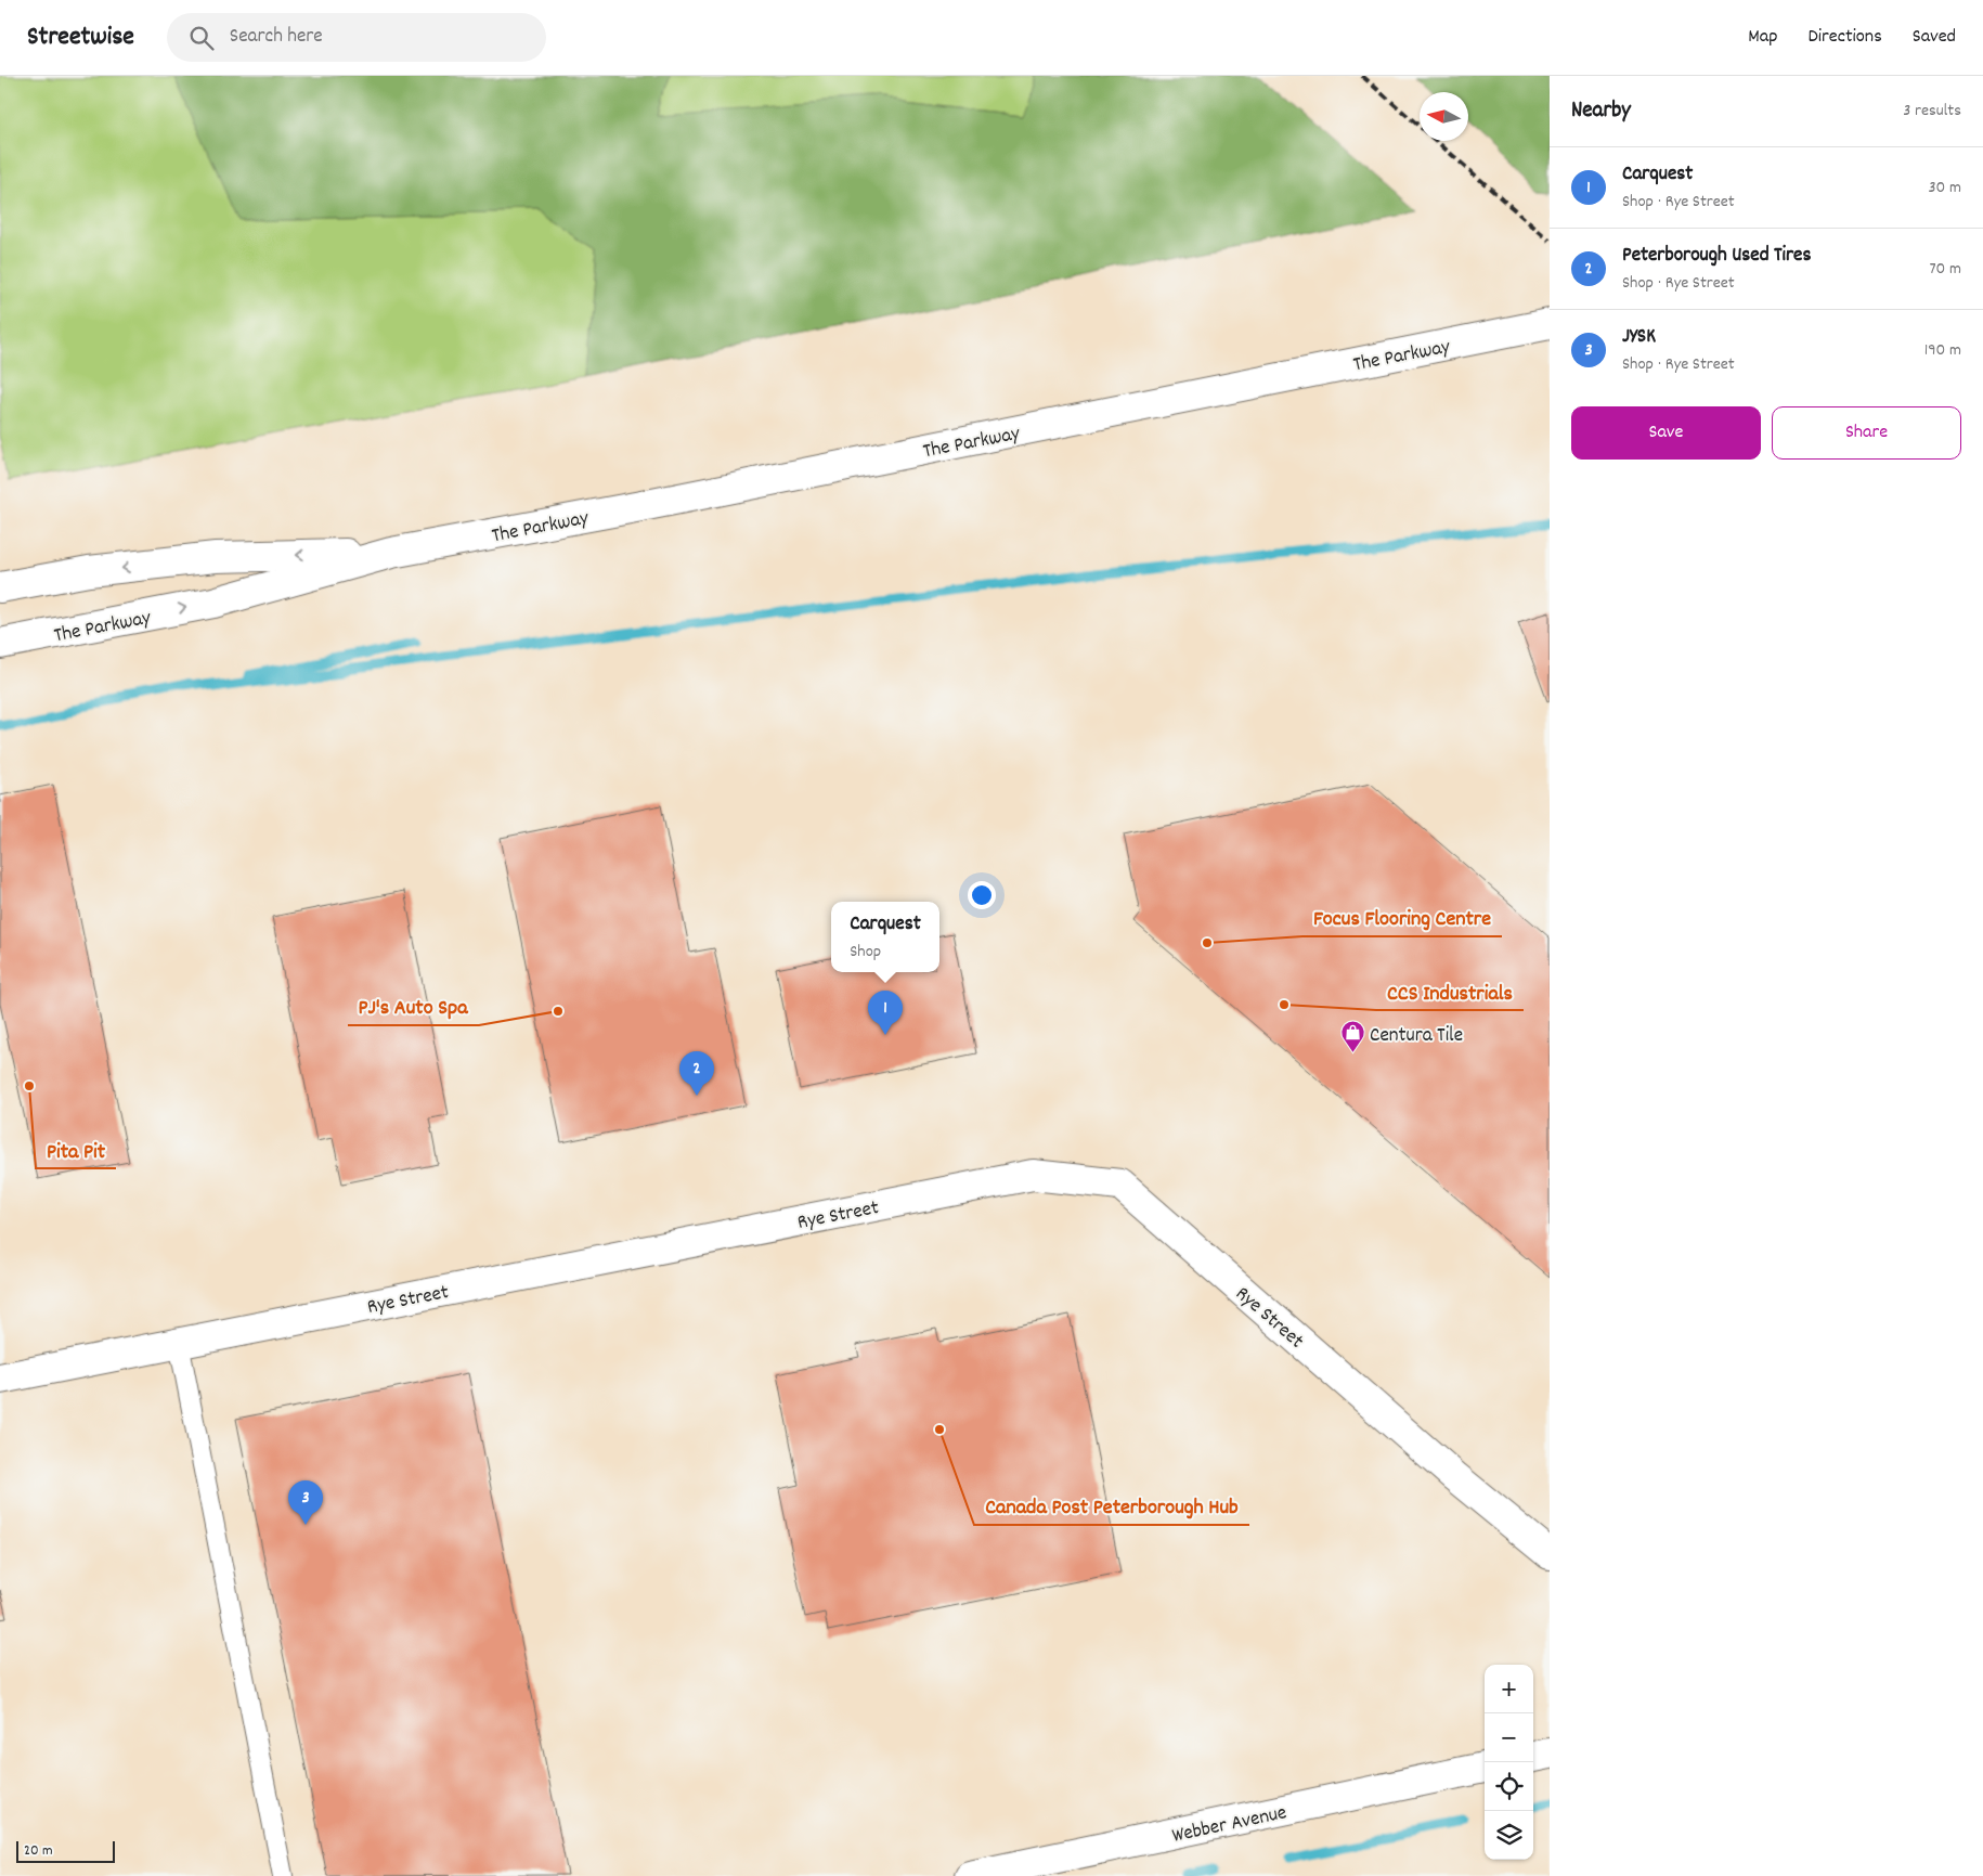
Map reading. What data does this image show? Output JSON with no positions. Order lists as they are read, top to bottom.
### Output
{
  "streets": {
    "street": ["The Parkway", "Rye Street", "Webber Avenue"]
  },
  "places": {
    "other": [
      "Focus Flooring Centre",
      "CCS Industrials",
      "PJ's Auto Spa",
      "Pita Pit",
      "Canada Post Peterborough Hub"
    ],
    "shop": ["Centura Tile"]
  },
  "scale_bar": "20 m",
  "north": "left",
  "page": {
    "header": "Streetwise",
    "search": "Search here",
    "nav": ["Map", "Directions", "Saved"],
    "heading": ["Nearby", "3 results"],
    "list": [
      {
        "mark": "1",
        "name": "Carquest",
        "note": "Shop · Rye Street",
        "value": "30 m"
      },
      {
        "mark": "2",
        "name": "Peterborough Used Tires",
        "note": "Shop · Rye Street",
        "value": "70 m"
      },
      {
        "mark": "3",
        "name": "JYSK",
        "note": "Shop · Rye Street",
        "value": "190 m"
      }
    ],
    "buttons": ["Save", "Share"],
    "popup": ["Carquest", "Shop"],
    "pins": ["1", "2", "3"],
    "map_buttons": ["+", "−"],
    "scale": "20 m"
  }
}
